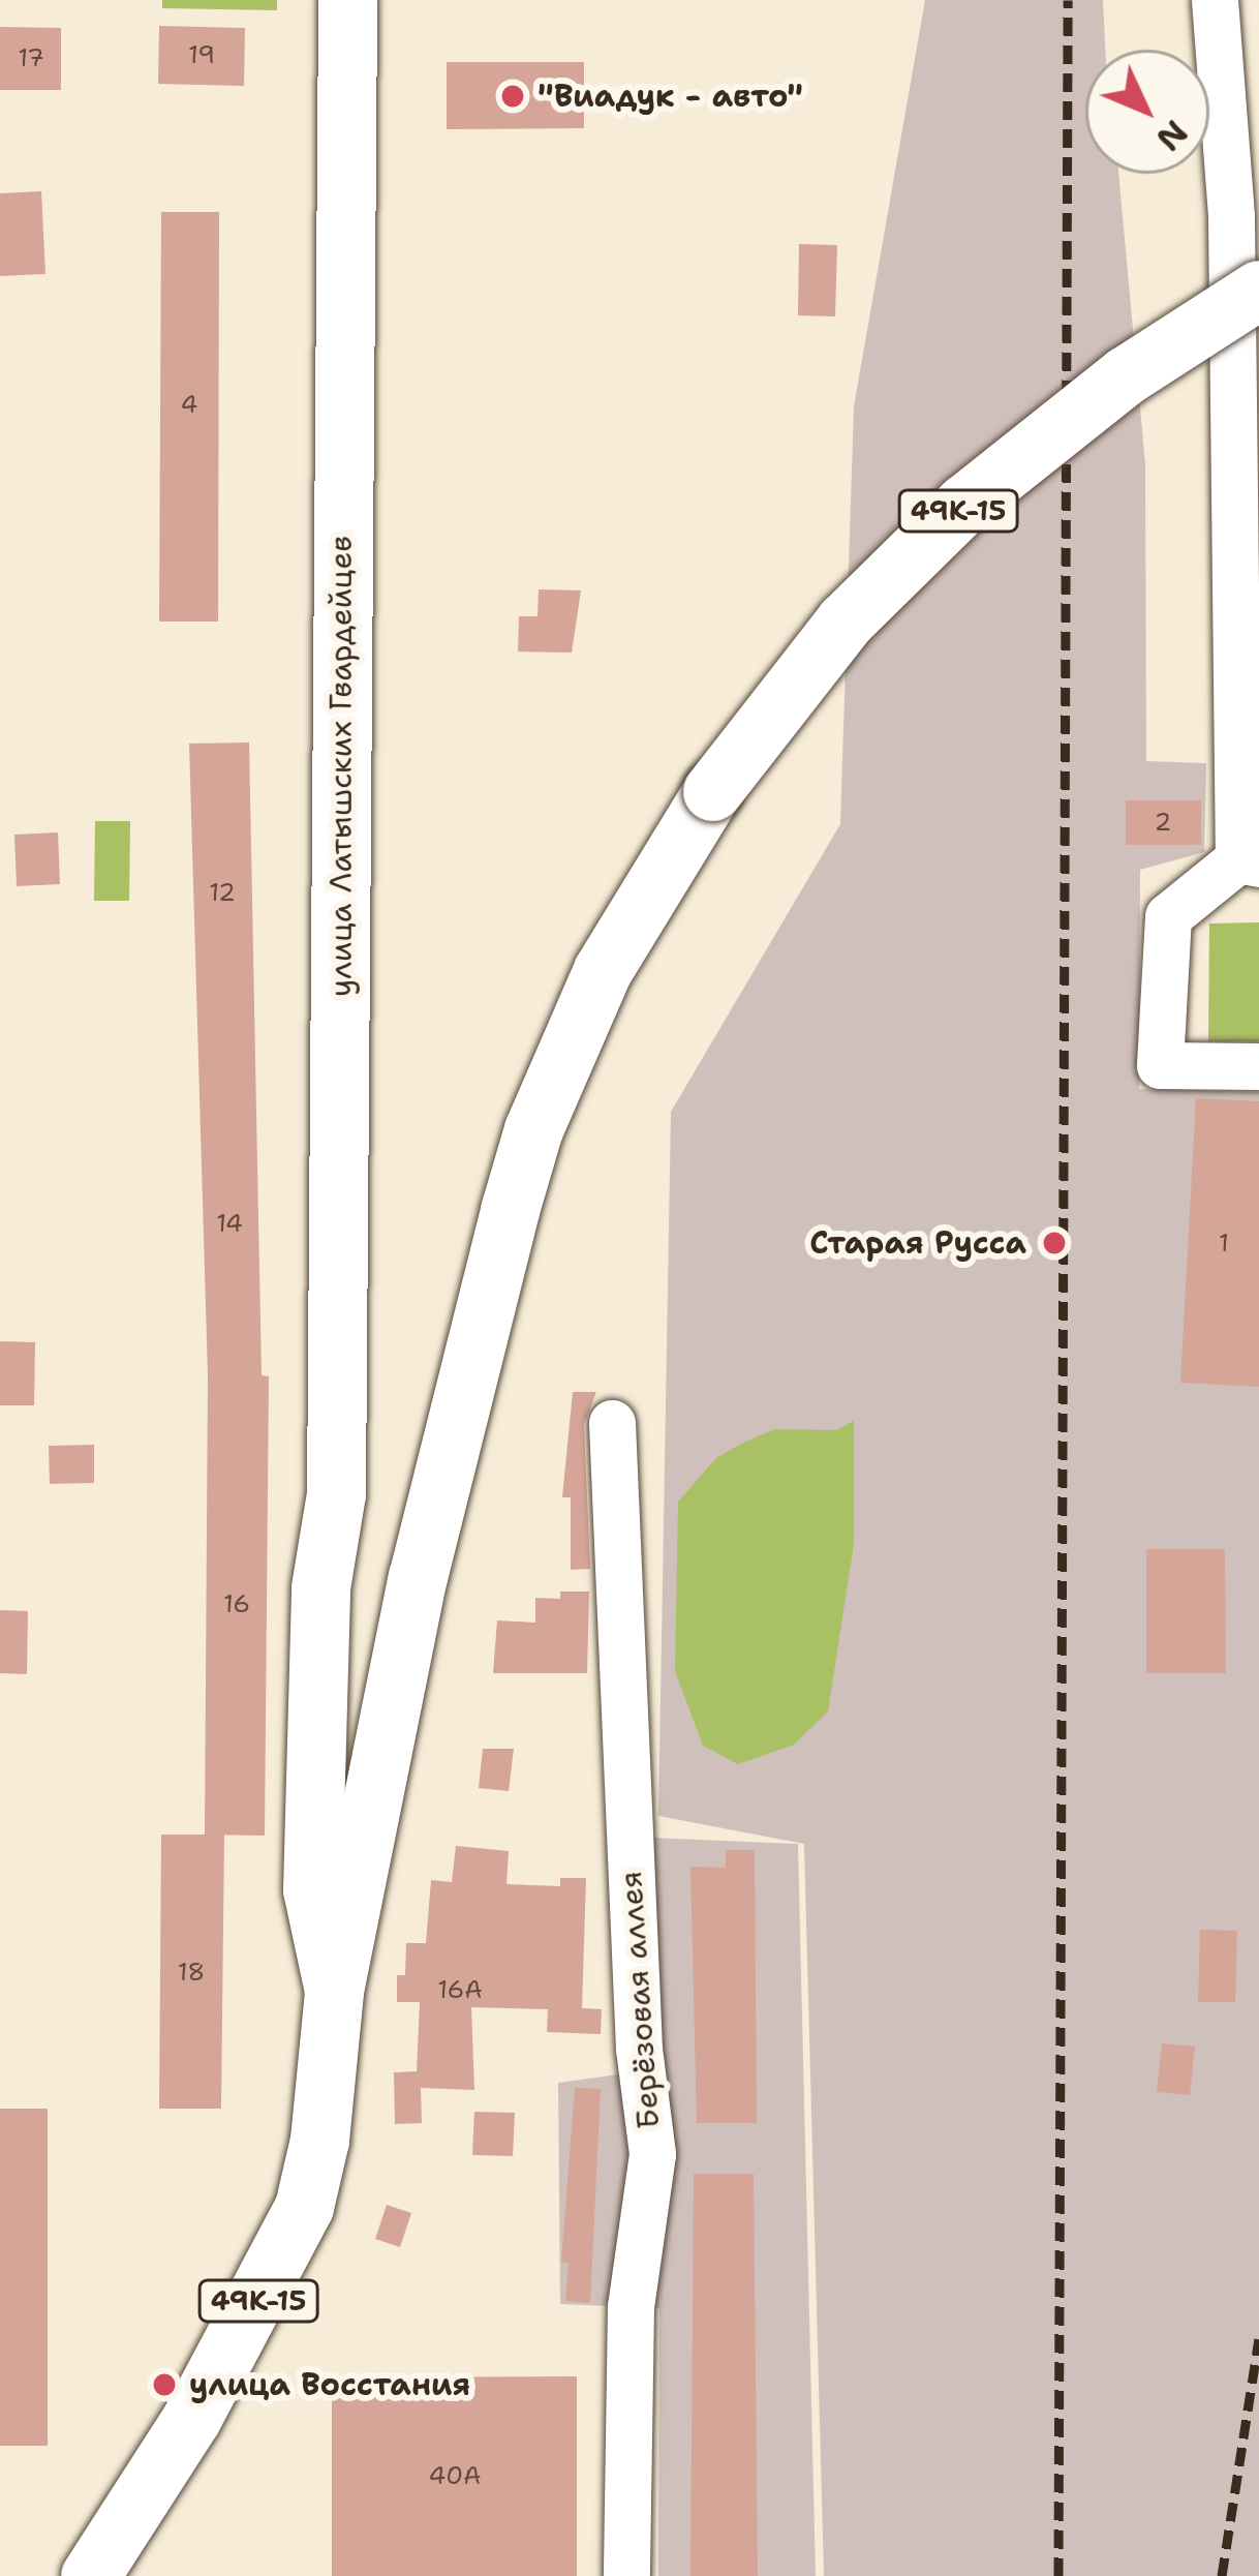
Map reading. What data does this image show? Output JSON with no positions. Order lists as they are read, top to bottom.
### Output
{
  "streets": {
    "main road": ["49К-15", "улица Латышских Гвардейцев"],
    "street": ["Берёзовая аллея"]
  },
  "crossings": [
    ["49К-15", "улица Латышских Гвардейцев"]
  ],
  "places": ["\"Виадук - авто\"", "Старая Русса", "улица Восстания"],
  "house_numbers": [
    "19",
    "17",
    "4",
    "2",
    "12",
    "14",
    "1",
    "16",
    "18",
    "16А",
    "40А"
  ],
  "north": "bottom right"
}
